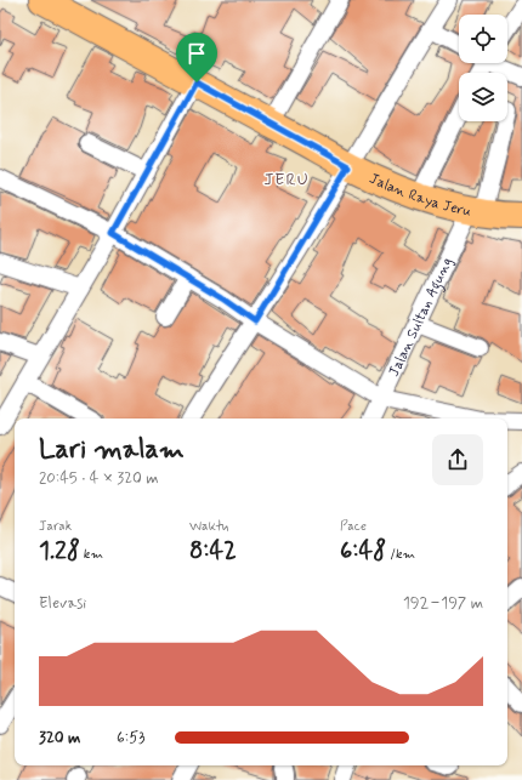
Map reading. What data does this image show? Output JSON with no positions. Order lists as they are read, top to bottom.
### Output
{
  "streets": {
    "main road": ["Jalan Raya Jeru"],
    "street": ["Jalan Sultan Agung"]
  },
  "crossings": [
    ["Jalan Raya Jeru", "Jalan Sultan Agung"]
  ],
  "districts": ["JERU"],
  "page": {
    "heading": ["Lari malam", "20:45 · 4 × 320 m"],
    "stats": [
      ["Jarak", "1.28 km"],
      ["Waktu", "8:42"],
      ["Pace", "6:48 /km"]
    ],
    "chart": ["Elevasi", "192–197 m"],
    "list": [
      {
        "name": "320 m",
        "note": "6:53"
      }
    ]
  }
}
